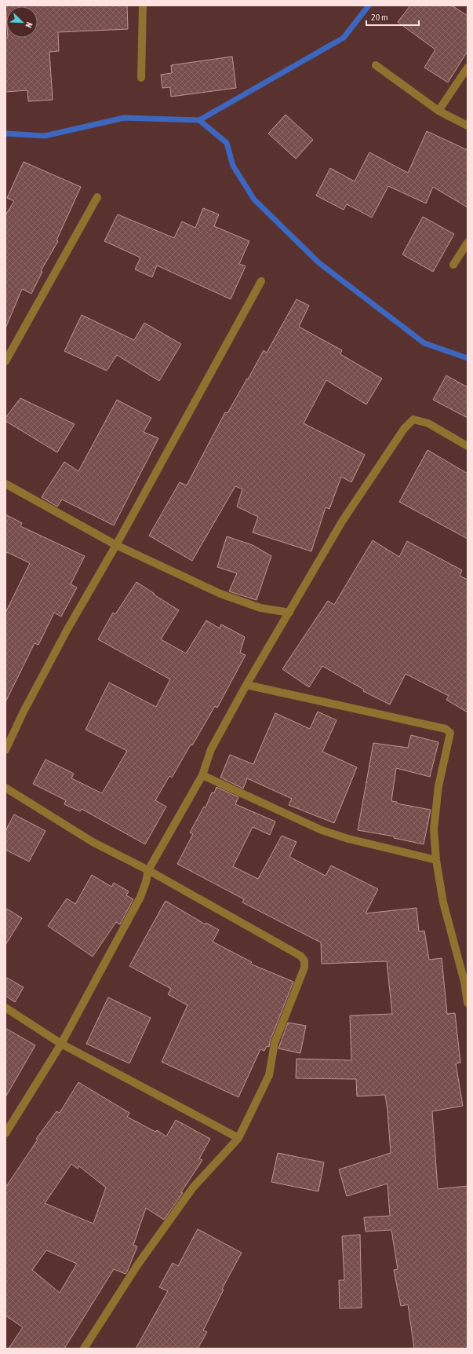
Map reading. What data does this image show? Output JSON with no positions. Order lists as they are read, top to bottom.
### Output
{
  "scale_bar": "20 m",
  "north": "bottom right"
}
